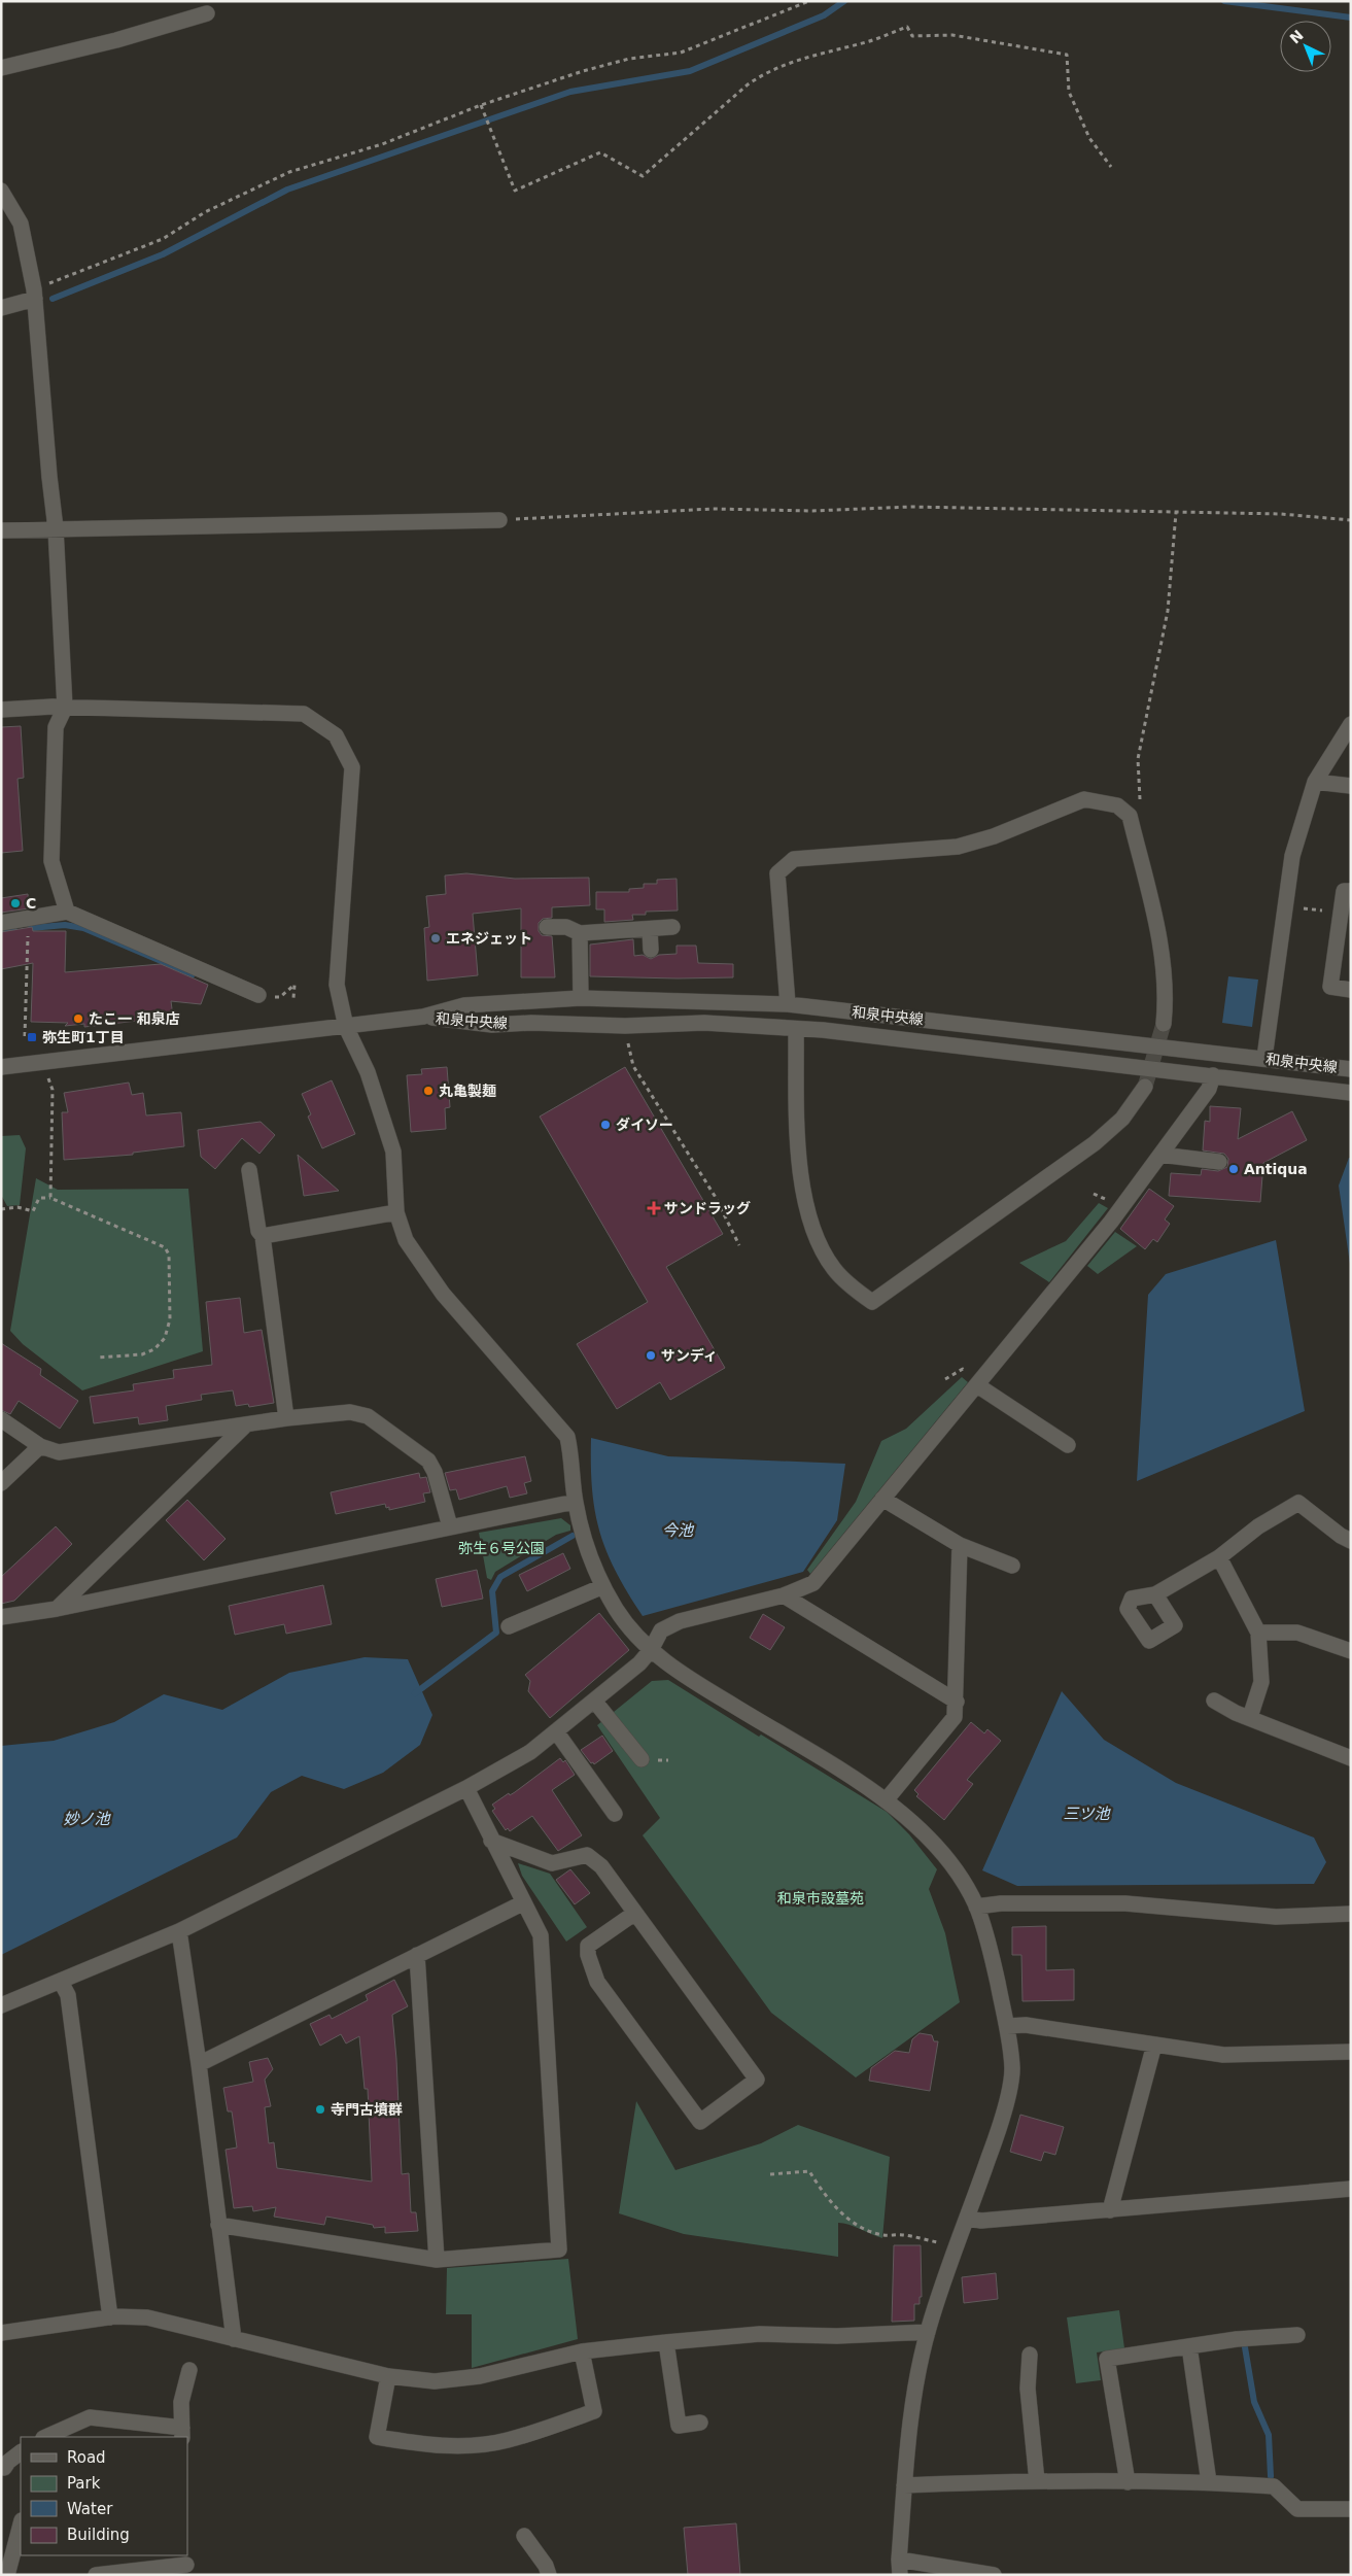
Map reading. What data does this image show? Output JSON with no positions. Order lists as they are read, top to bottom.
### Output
{
  "streets": {
    "street": ["和泉中央線"]
  },
  "water": ["今池", "三ツ池", "妙ノ池"],
  "parks": ["弥生６号公園", "和泉市設墓苑"],
  "places": {
    "other": [
      "C",
      "エネジェット",
      "たこ一 和泉店",
      "丸亀製麺",
      "ダイソー",
      "Antiqua",
      "サンディ",
      "寺門古墳群"
    ],
    "transit": ["弥生町1丁目"],
    "health": ["サンドラッグ"]
  },
  "legend": [
    "Road",
    "Park",
    "Water",
    "Building"
  ],
  "north": "top left"
}
